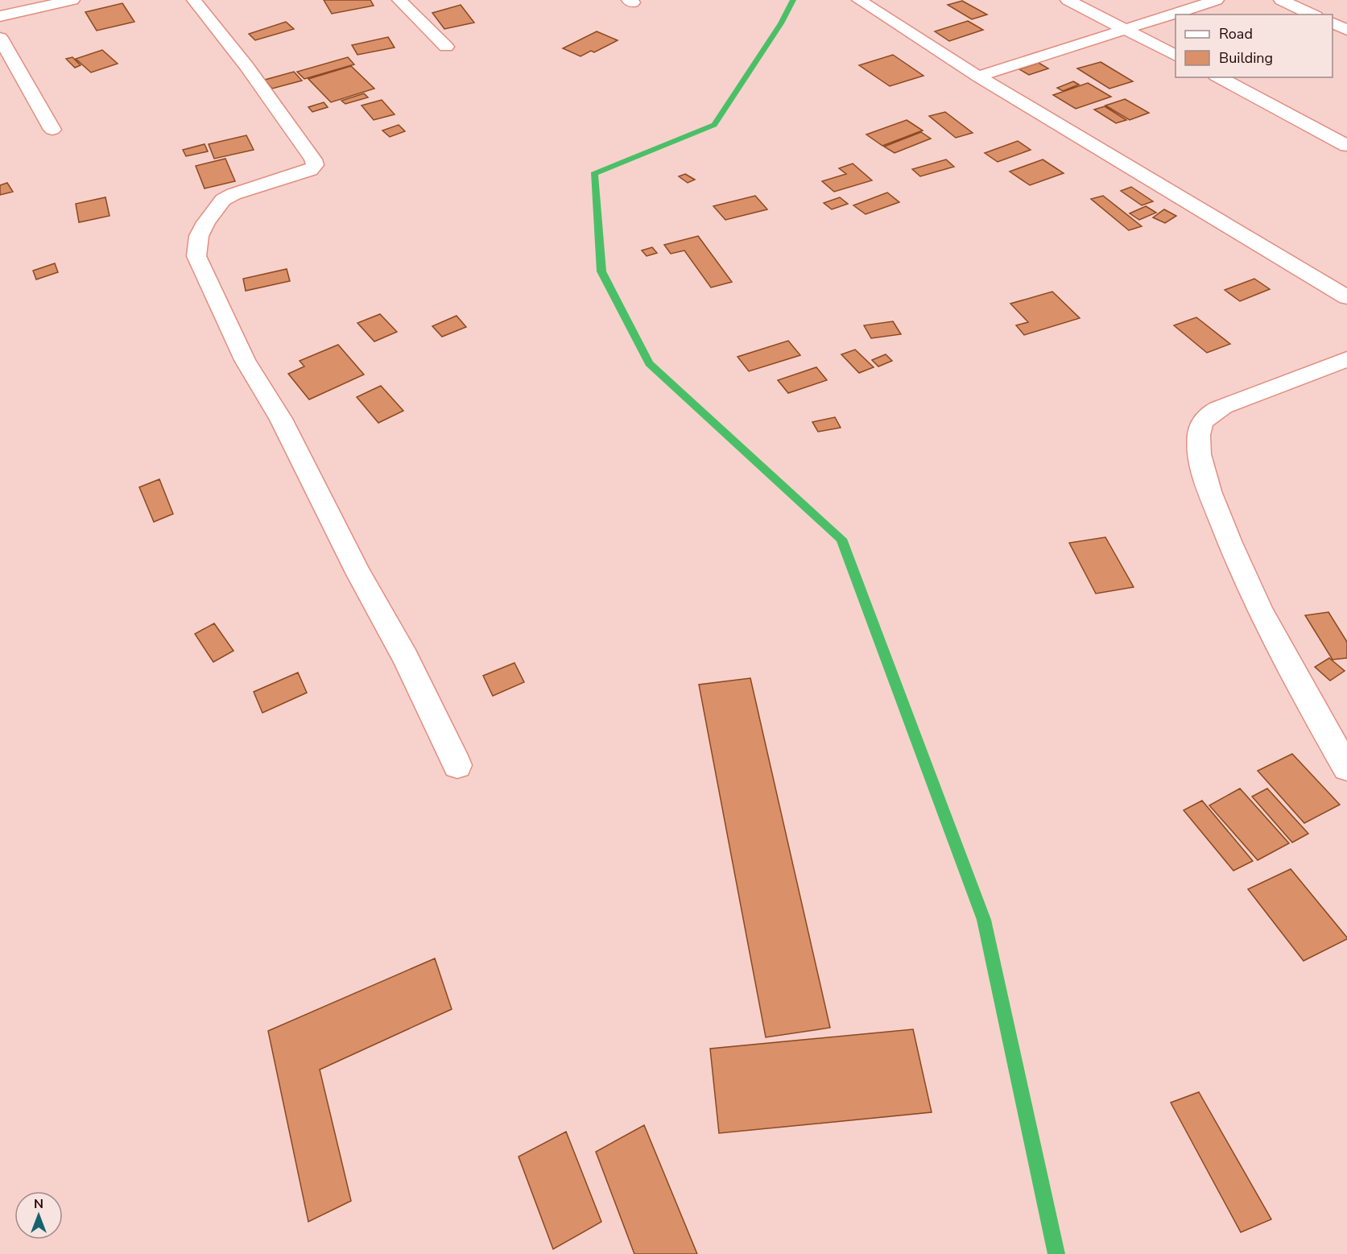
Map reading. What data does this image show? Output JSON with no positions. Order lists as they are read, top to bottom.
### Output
{
  "legend": ["Road", "Building"],
  "north": "top"
}
